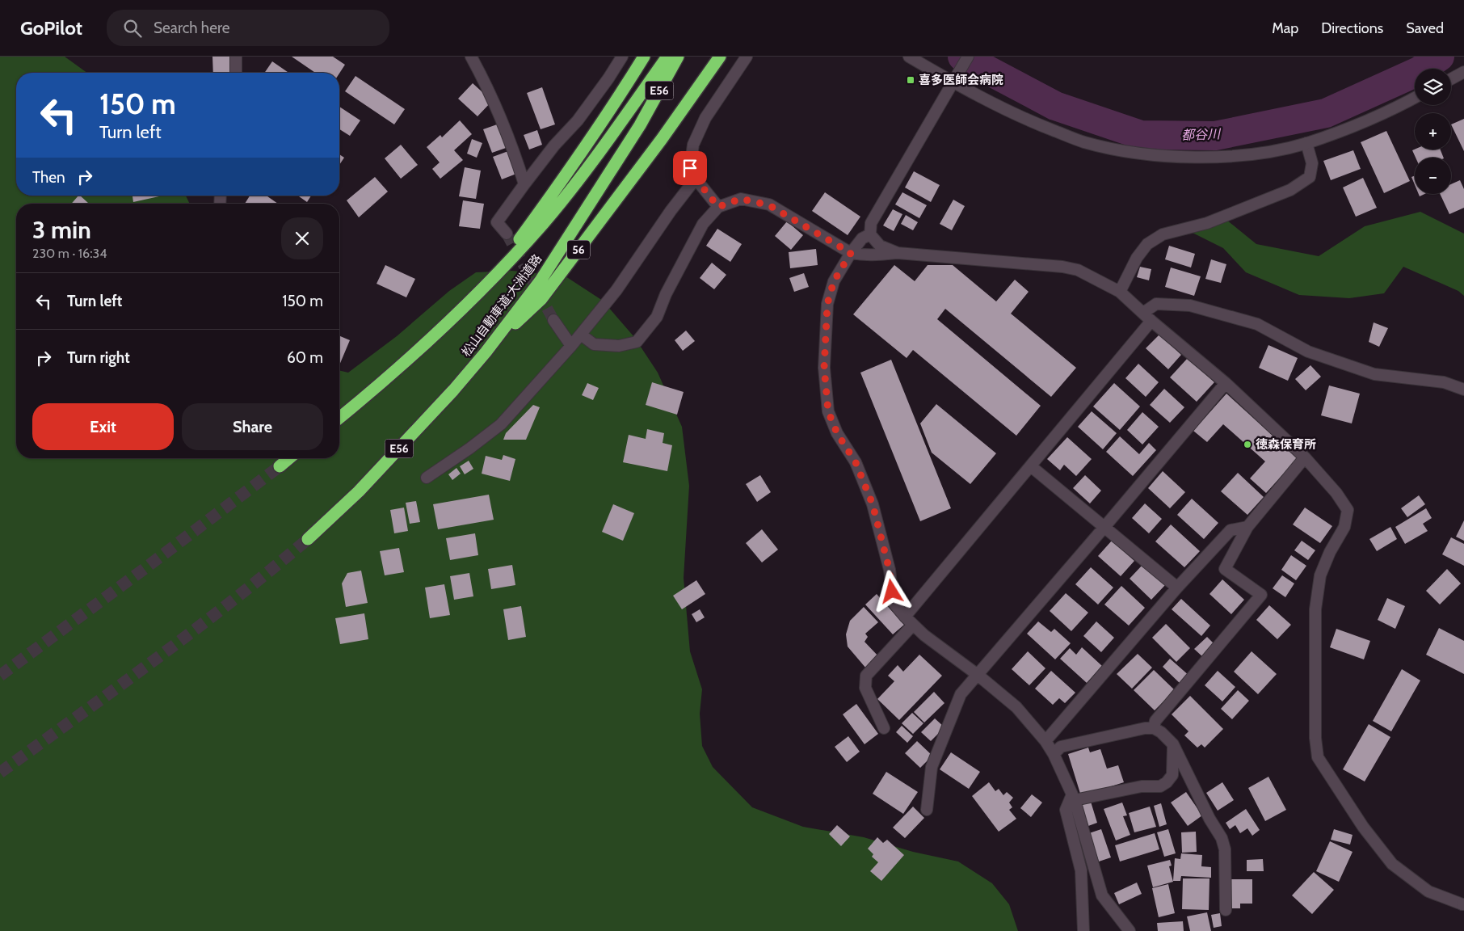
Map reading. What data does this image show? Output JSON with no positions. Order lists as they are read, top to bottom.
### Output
{
  "streets": {
    "highway": ["E56", "56", "松山自動車道;大洲道路"]
  },
  "crossings": [
    ["56", "松山自動車道;大洲道路"]
  ],
  "water": ["都谷川"],
  "places": {
    "transit": ["喜多医師会病院"],
    "other": ["徳森保育所"]
  },
  "page": {
    "header": "GoPilot",
    "search": "Search here",
    "nav": ["Map", "Directions", "Saved"],
    "map_buttons": ["+", "−"],
    "turn": ["150 m", "Turn left"],
    "then": "Then",
    "heading": ["3 min", "230 m · 16:34"],
    "list": [
      {
        "name": "Turn left",
        "value": "150 m"
      },
      {
        "name": "Turn right",
        "value": "60 m"
      }
    ],
    "buttons": ["Exit", "Share"]
  }
}
